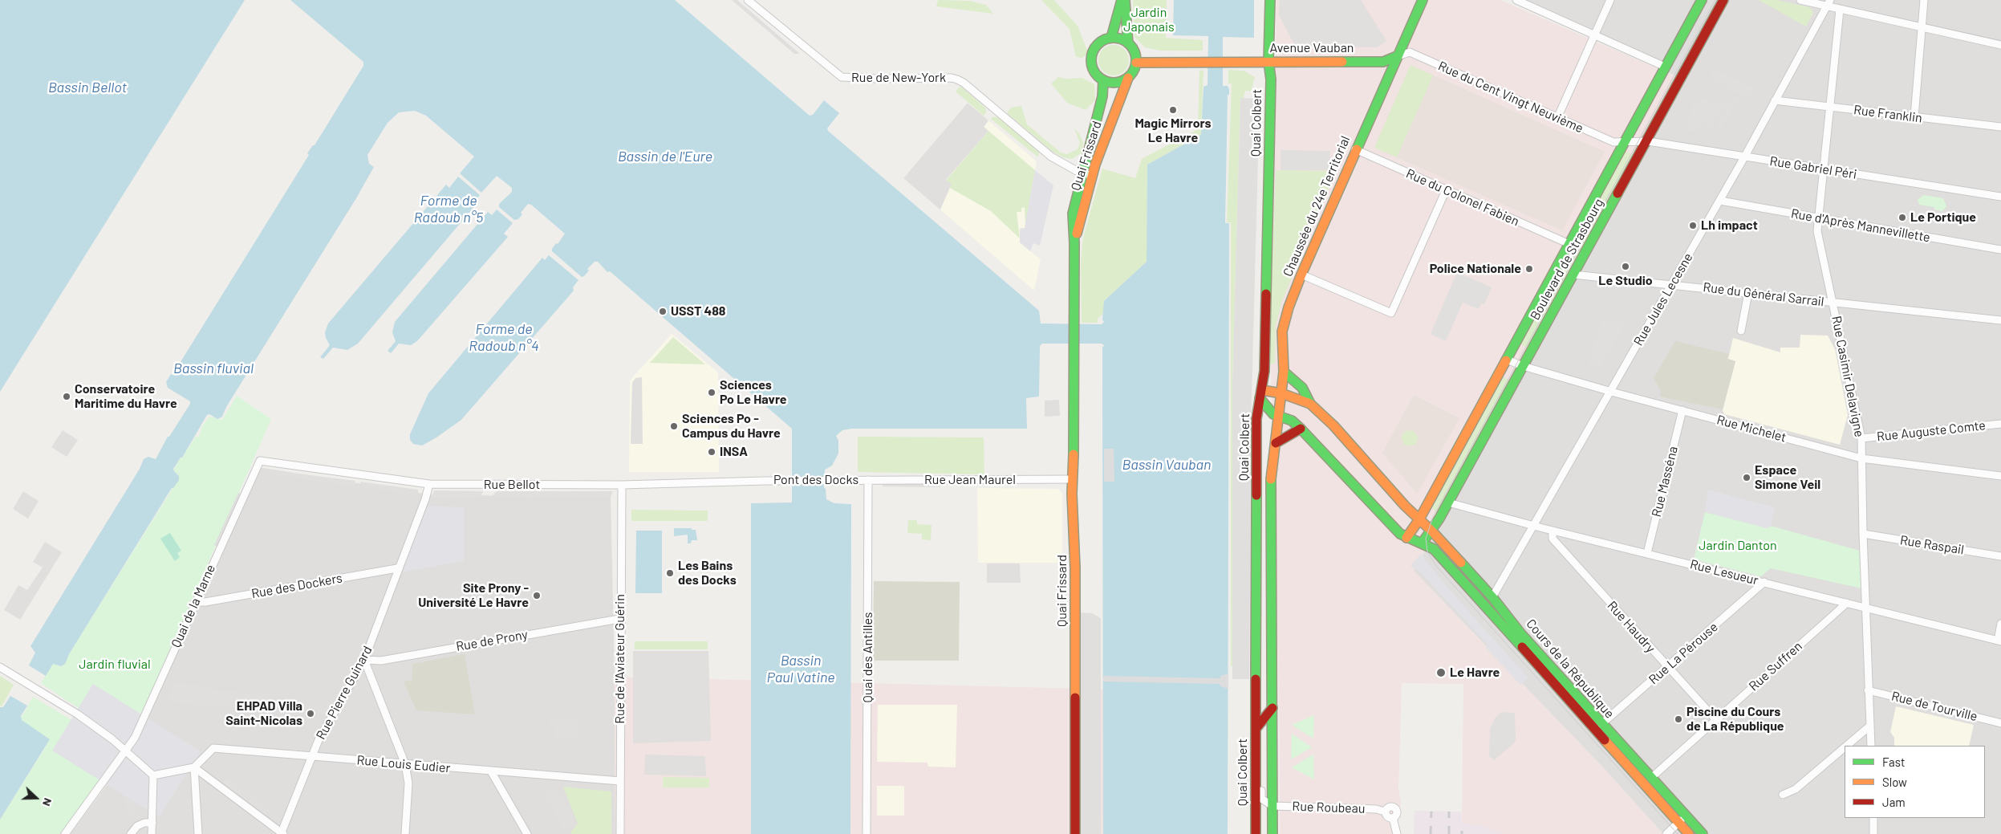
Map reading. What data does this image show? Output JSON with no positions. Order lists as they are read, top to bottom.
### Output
{
  "streets": {
    "main road": [
      "Avenue Vauban",
      "Quai Colbert",
      "Quai Frissard",
      "Chaussée du 24e Territorial",
      "Boulevard de Strasbourg",
      "Cours de la République"
    ],
    "street": [
      "Rue de New-York",
      "Rue du Cent Vingt Neuvième",
      "Rue Franklin",
      "Rue Gabriel Péri",
      "Rue du Colonel Fabien",
      "Rue d'Après Mannevillette",
      "Rue du Général Sarrail",
      "Rue Jules Lecesne",
      "Rue Casimir Delavigne",
      "Rue Michelet",
      "Rue Auguste Comte",
      "Pont des Docks",
      "Rue Jean Maurel",
      "Rue Masséna",
      "Rue Bellot",
      "Rue Raspail",
      "Rue Lesueur",
      "Rue des Dockers",
      "Quai de la Marne",
      "Rue Haudry",
      "Rue de Prony",
      "Rue La Pérouse",
      "Quai des Antilles",
      "Rue de l'Aviateur Guérin",
      "Rue Suffren",
      "Rue Pierre Guinard",
      "Rue de Tourville",
      "Rue Louis Eudier",
      "Rue Roubeau"
    ]
  },
  "crossings": [
    ["Avenue Vauban", "Rue du Cent Vingt Neuvième"],
    ["Avenue Vauban", "Quai Colbert"],
    ["Avenue Vauban", "Quai Frissard"],
    ["Avenue Vauban", "Chaussée du 24e Territorial"],
    ["Rue de New-York", "Quai Frissard"],
    ["Rue du Cent Vingt Neuvième", "Rue Gabriel Péri"],
    ["Rue du Cent Vingt Neuvième", "Chaussée du 24e Territorial"],
    ["Rue du Cent Vingt Neuvième", "Boulevard de Strasbourg"],
    ["Rue Franklin", "Rue Jules Lecesne"],
    ["Rue Franklin", "Rue Casimir Delavigne"],
    ["Quai Colbert", "Chaussée du 24e Territorial"],
    ["Quai Colbert", "Rue Roubeau"],
    ["Quai Frissard", "Rue Jean Maurel"],
    ["Rue Gabriel Péri", "Boulevard de Strasbourg"],
    ["Rue Gabriel Péri", "Rue Jules Lecesne"],
    ["Rue Gabriel Péri", "Rue Casimir Delavigne"],
    ["Rue du Colonel Fabien", "Chaussée du 24e Territorial"],
    ["Rue du Colonel Fabien", "Boulevard de Strasbourg"],
    ["Rue d'Après Mannevillette", "Rue Jules Lecesne"],
    ["Rue d'Après Mannevillette", "Rue Casimir Delavigne"],
    ["Boulevard de Strasbourg", "Rue du Général Sarrail"],
    ["Boulevard de Strasbourg", "Rue Michelet"],
    ["Boulevard de Strasbourg", "Rue Lesueur"],
    ["Boulevard de Strasbourg", "Cours de la République"],
    ["Rue du Général Sarrail", "Rue Jules Lecesne"],
    ["Rue du Général Sarrail", "Rue Casimir Delavigne"],
    ["Rue Jules Lecesne", "Rue Michelet"],
    ["Rue Jules Lecesne", "Rue Lesueur"],
    ["Rue Jules Lecesne", "Cours de la République"],
    ["Rue Casimir Delavigne", "Rue Michelet"],
    ["Rue Casimir Delavigne", "Rue Auguste Comte"],
    ["Rue Casimir Delavigne", "Rue Raspail"],
    ["Rue Casimir Delavigne", "Rue Lesueur"],
    ["Rue Casimir Delavigne", "Rue de Tourville"],
    ["Rue Michelet", "Rue Masséna"],
    ["Pont des Docks", "Rue Jean Maurel"],
    ["Pont des Docks", "Rue Bellot"],
    ["Pont des Docks", "Quai des Antilles"],
    ["Rue Jean Maurel", "Quai des Antilles"],
    ["Rue Masséna", "Rue Lesueur"],
    ["Rue Bellot", "Quai de la Marne"],
    ["Rue Bellot", "Rue de l'Aviateur Guérin"],
    ["Rue Bellot", "Rue Pierre Guinard"],
    ["Rue Lesueur", "Rue Haudry"],
    ["Rue Lesueur", "Rue La Pérouse"],
    ["Rue Lesueur", "Rue Suffren"],
    ["Rue des Dockers", "Quai de la Marne"],
    ["Rue des Dockers", "Rue Pierre Guinard"],
    ["Rue Haudry", "Rue La Pérouse"],
    ["Rue Haudry", "Rue Suffren"],
    ["Rue de Prony", "Rue de l'Aviateur Guérin"],
    ["Rue de Prony", "Rue Pierre Guinard"],
    ["Rue La Pérouse", "Cours de la République"],
    ["Rue de l'Aviateur Guérin", "Rue Louis Eudier"],
    ["Rue Suffren", "Cours de la République"],
    ["Rue Pierre Guinard", "Rue Louis Eudier"]
  ],
  "water": [
    "Bassin Bellot",
    "Bassin de l'Eure",
    "Forme de Radoub n°5",
    "Forme de Radoub n°4",
    "Bassin fluvial",
    "Bassin Vauban",
    "Bassin Paul Vatine"
  ],
  "parks": ["Jardin Japonais", "Jardin Danton", "Jardin fluvial"],
  "places": [
    "Magic Mirrors Le Havre",
    "Le Portique",
    "Lh impact",
    "Le Studio",
    "Police Nationale",
    "USST 488",
    "Sciences Po Le Havre",
    "Conservatoire Maritime du Havre",
    "Sciences Po - Campus du Havre",
    "INSA",
    "Espace Simone Veil",
    "Les Bains des Docks",
    "Site Prony - Université Le Havre",
    "Le Havre",
    "EHPAD Villa Saint-Nicolas",
    "Piscine du Cours de La République"
  ],
  "legend": ["Fast", "Slow", "Jam"],
  "north": "right"
}
